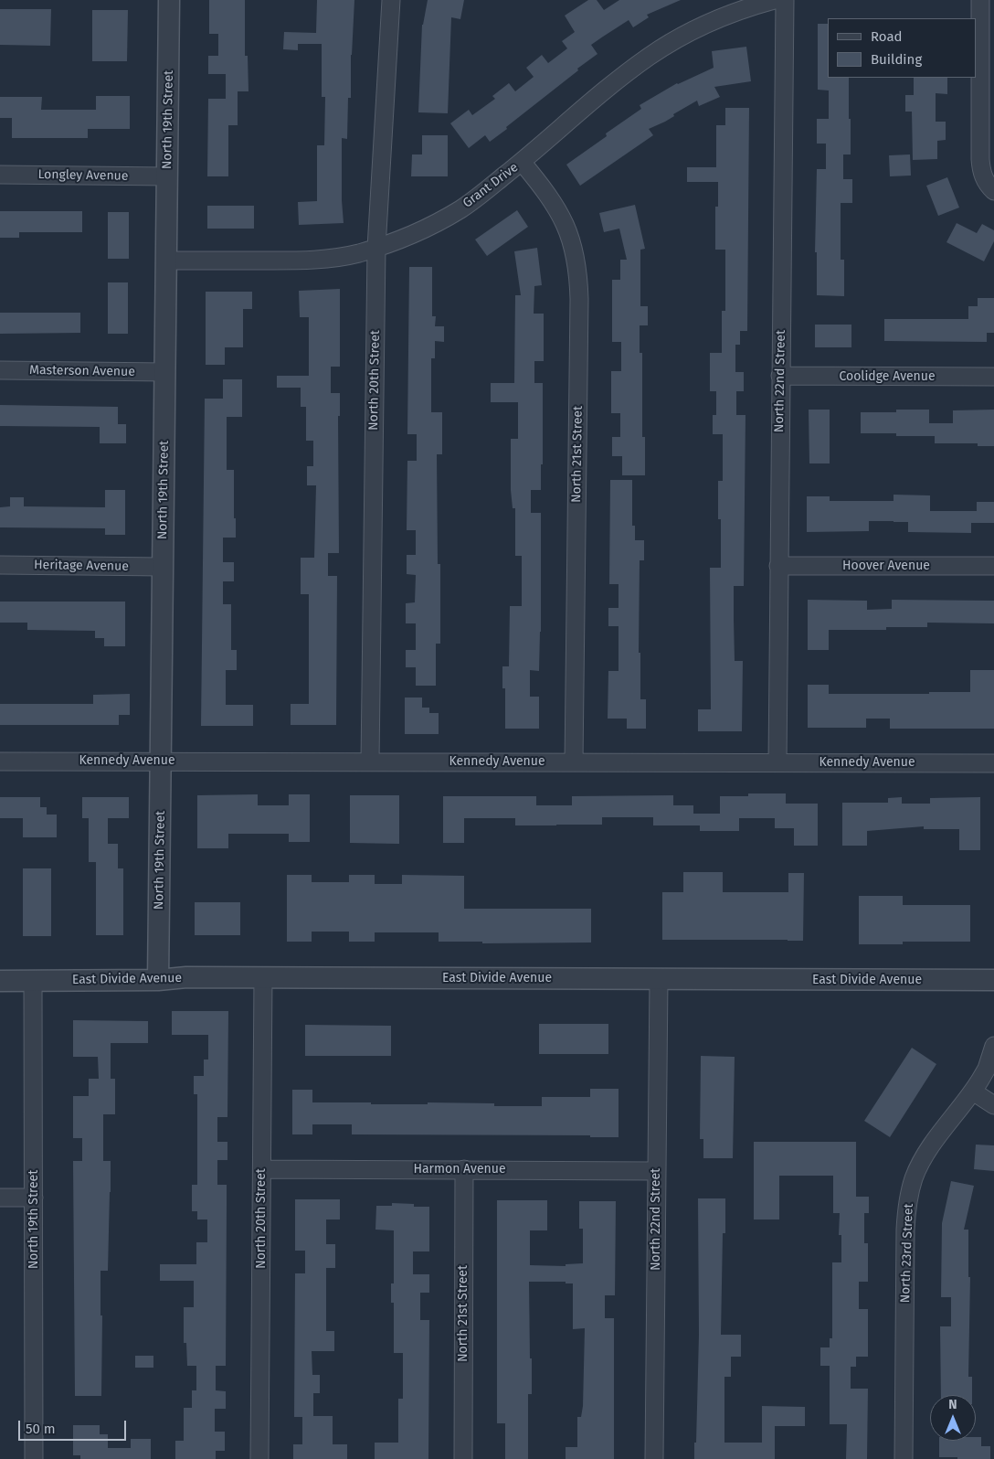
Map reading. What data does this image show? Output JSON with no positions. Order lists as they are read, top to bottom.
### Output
{
  "streets": {
    "street": [
      "North 19th Street",
      "Longley Avenue",
      "Grant Drive",
      "Masterson Avenue",
      "Coolidge Avenue",
      "North 20th Street",
      "North 22nd Street",
      "North 21st Street",
      "Heritage Avenue",
      "Hoover Avenue",
      "Kennedy Avenue",
      "East Divide Avenue",
      "Harmon Avenue",
      "North 23rd Street"
    ]
  },
  "crossings": [
    ["North 19th Street", "Longley Avenue"],
    ["North 19th Street", "Grant Drive"],
    ["North 19th Street", "Masterson Avenue"],
    ["North 19th Street", "Heritage Avenue"],
    ["North 19th Street", "Kennedy Avenue"],
    ["North 19th Street", "East Divide Avenue"],
    ["Grant Drive", "North 20th Street"],
    ["Grant Drive", "North 21st Street"],
    ["Coolidge Avenue", "North 22nd Street"],
    ["North 20th Street", "Kennedy Avenue"],
    ["North 20th Street", "East Divide Avenue"],
    ["North 20th Street", "Harmon Avenue"],
    ["North 22nd Street", "Hoover Avenue"],
    ["North 22nd Street", "Kennedy Avenue"],
    ["North 22nd Street", "East Divide Avenue"],
    ["North 22nd Street", "Harmon Avenue"],
    ["North 21st Street", "Kennedy Avenue"],
    ["North 21st Street", "Harmon Avenue"]
  ],
  "legend": ["Road", "Building"],
  "scale_bar": "50 m",
  "north": "top"
}
